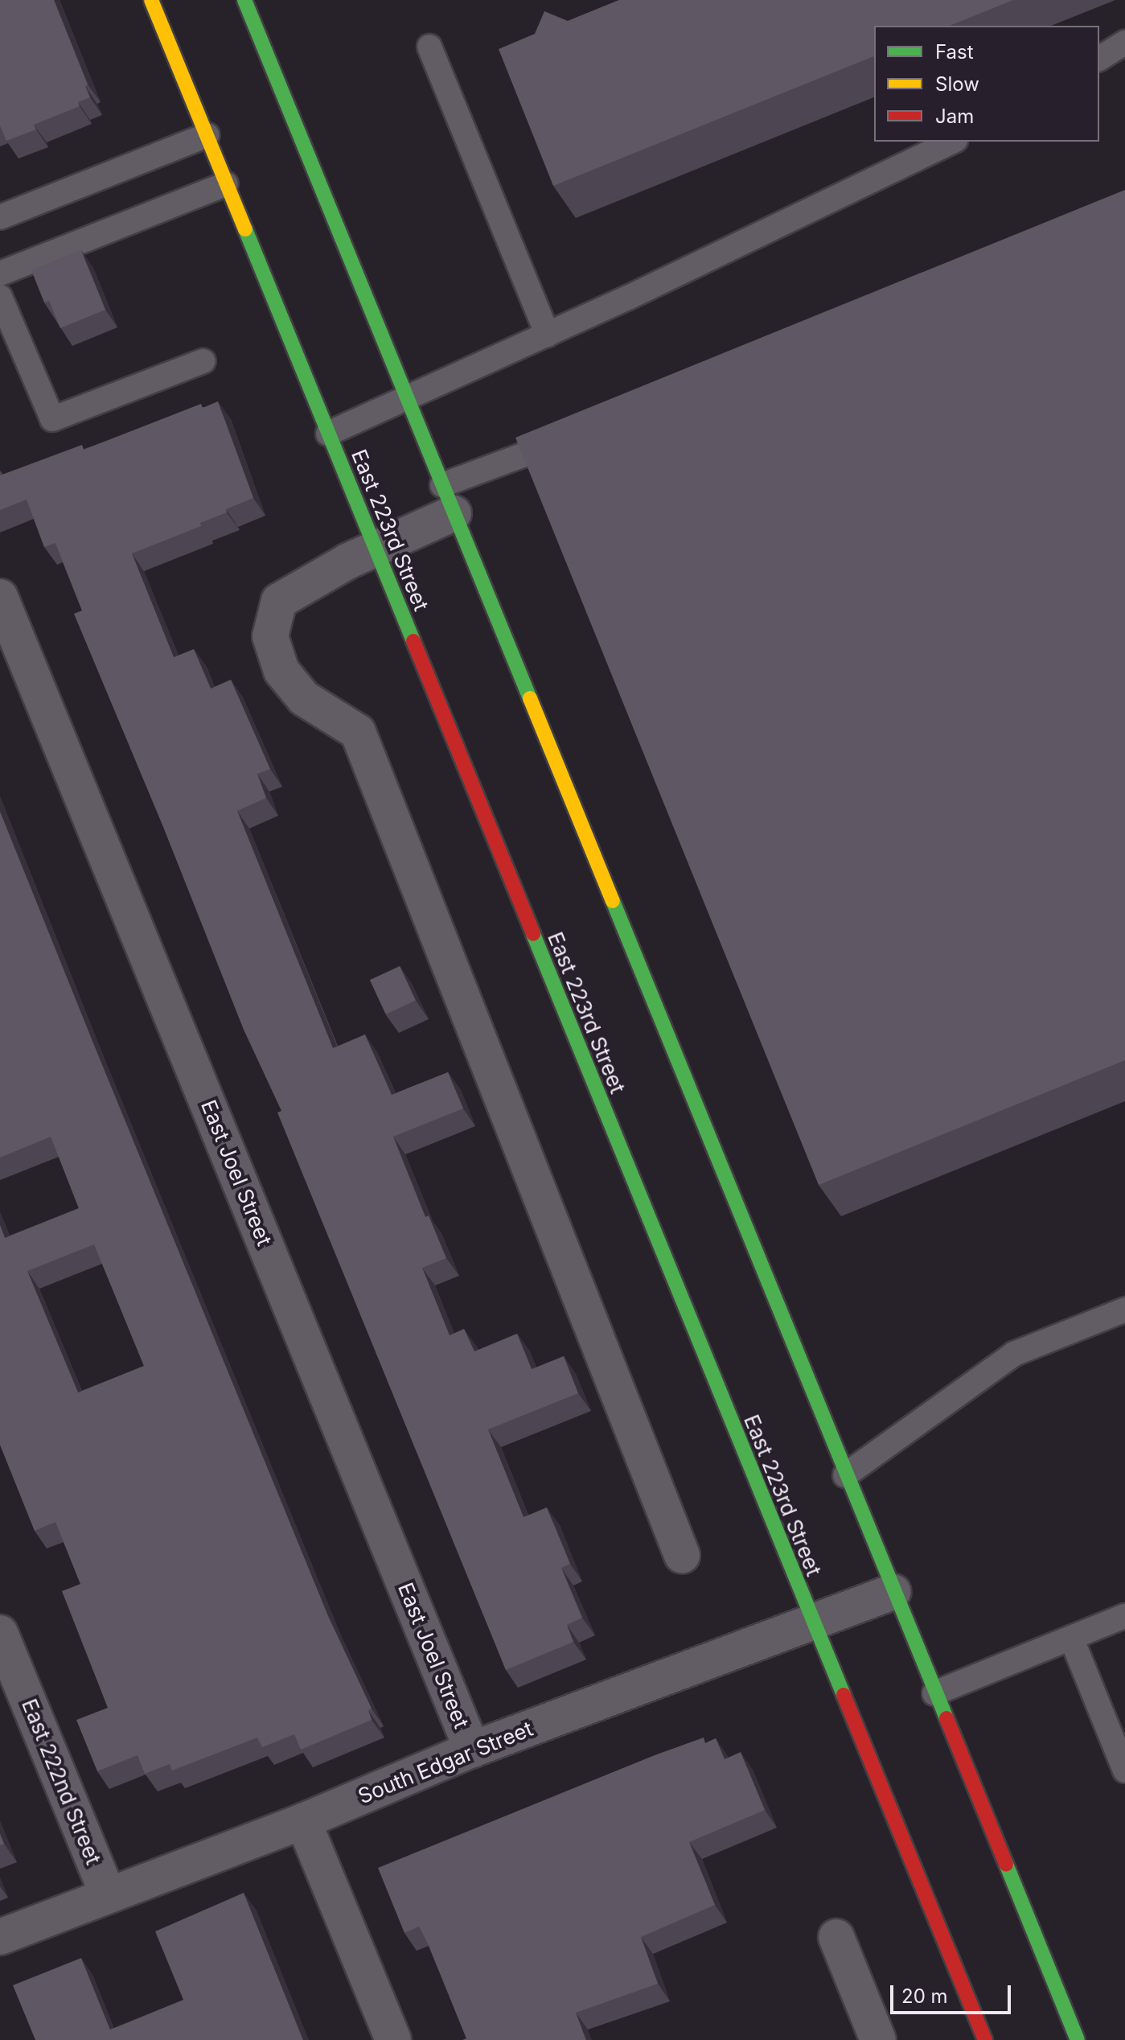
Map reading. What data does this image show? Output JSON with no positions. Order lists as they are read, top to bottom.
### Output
{
  "streets": {
    "main road": ["East 223rd Street"],
    "street": ["East Joel Street", "South Edgar Street", "East 222nd Street"]
  },
  "crossings": [
    ["East 223rd Street", "South Edgar Street"],
    ["East Joel Street", "South Edgar Street"],
    ["South Edgar Street", "East 222nd Street"]
  ],
  "legend": ["Fast", "Slow", "Jam"],
  "scale_bar": "20 m"
}
